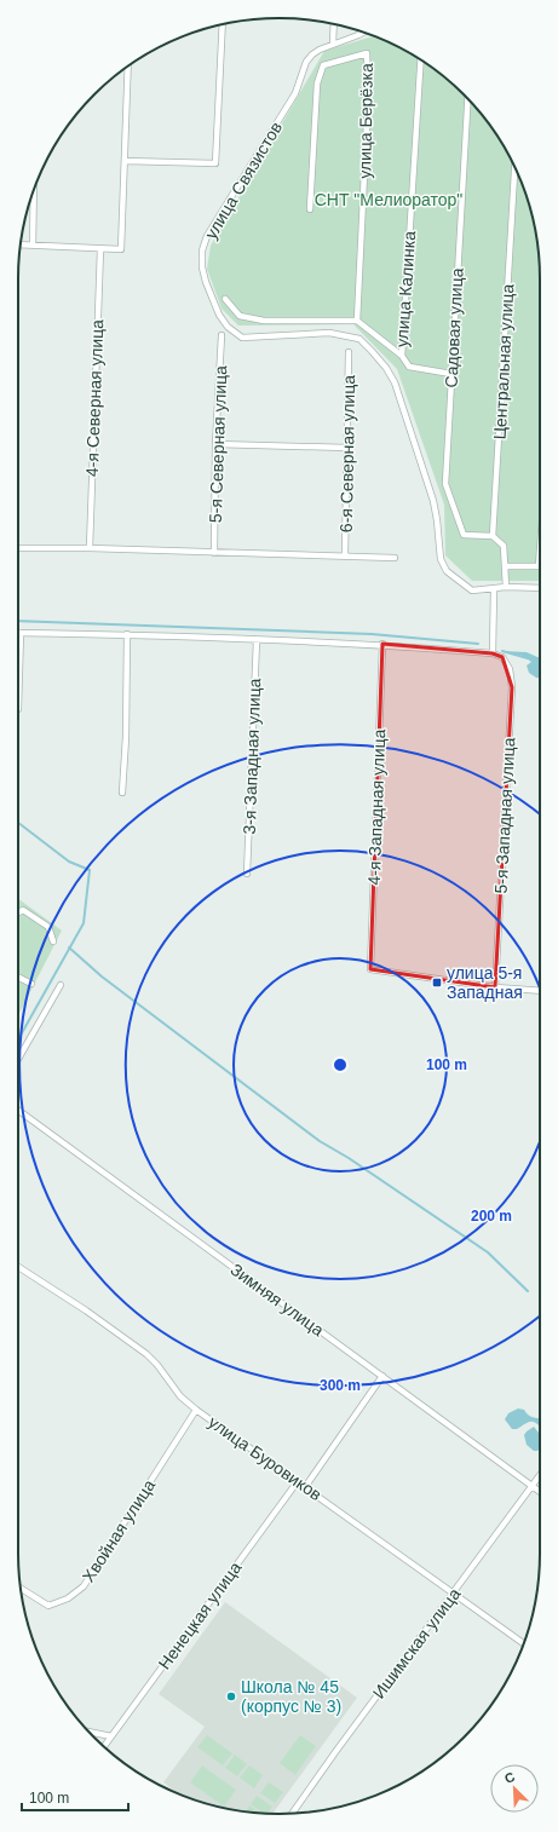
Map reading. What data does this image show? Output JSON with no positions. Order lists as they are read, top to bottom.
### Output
{
  "streets": {
    "street": [
      "улица Берёзка",
      "улица Связистов",
      "улица Калинка",
      "Садовая улица",
      "Центральная улица",
      "4-я Северная улица",
      "5-я Северная улица",
      "6-я Северная улица",
      "3-я Западная улица",
      "4-я Западная улица",
      "5-я Западная улица",
      "Зимняя улица",
      "улица Буровиков",
      "Хвойная улица",
      "Ненецкая улица",
      "Ишимская улица"
    ]
  },
  "crossings": [
    ["улица Калинка", "Садовая улица"],
    ["Садовая улица", "Центральная улица"],
    ["4-я Западная улица", "5-я Западная улица"],
    ["Зимняя улица", "Ишимская улица"],
    ["улица Буровиков", "Хвойная улица"],
    ["улица Буровиков", "Ненецкая улица"],
    ["улица Буровиков", "Ишимская улица"]
  ],
  "parks": ["СНТ \"Мелиоратор\""],
  "places": {
    "transit": ["улица 5-я Западная"],
    "other": ["Школа № 45 (корпус № 3)"]
  },
  "scale_bar": "100 m",
  "north": "top left",
  "rings": ["100 m", "200 m", "300 m"]
}
